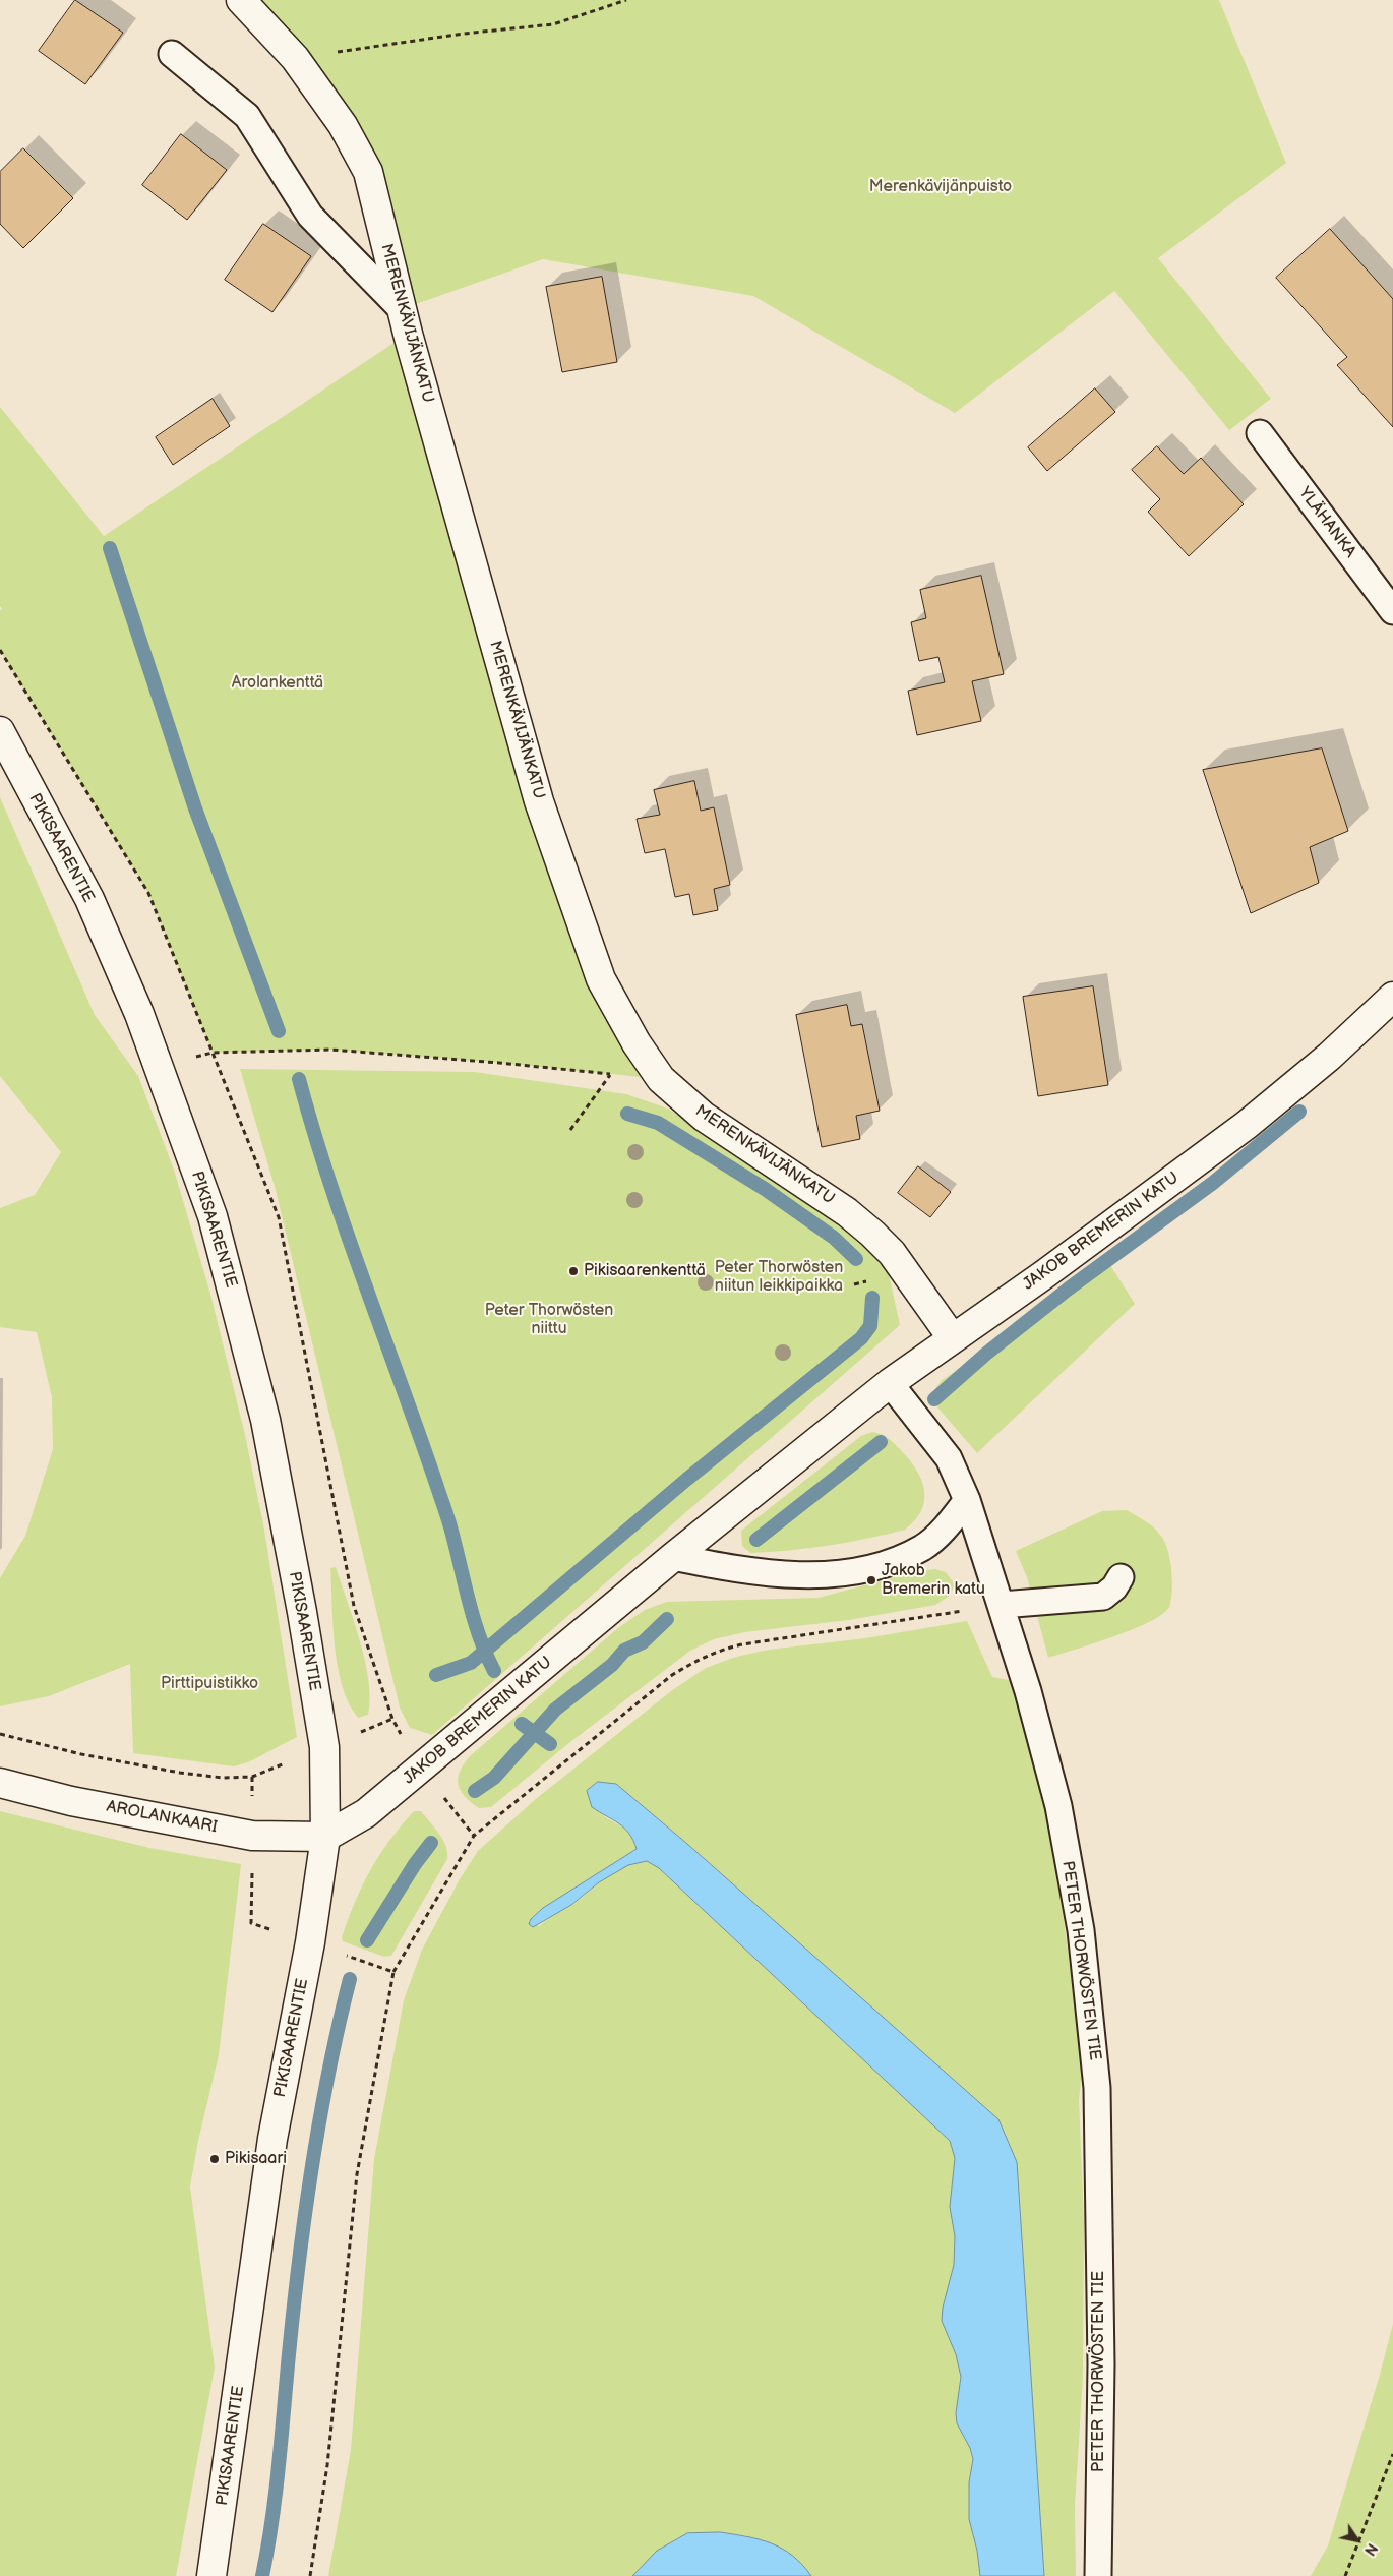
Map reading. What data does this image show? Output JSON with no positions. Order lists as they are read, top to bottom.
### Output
{
  "streets": {
    "street": [
      "MERENKÄVIJÄNKATU",
      "PIKISAARENTIE",
      "JAKOB BREMERIN KATU",
      "AROLANKAARI"
    ],
    "lane": ["YLÄHANKA", "PETER THORWÖSTEN TIE"]
  },
  "crossings": [
    ["MERENKÄVIJÄNKATU", "JAKOB BREMERIN KATU"],
    ["PIKISAARENTIE", "JAKOB BREMERIN KATU"],
    ["PIKISAARENTIE", "AROLANKAARI"],
    ["JAKOB BREMERIN KATU", "AROLANKAARI"],
    ["JAKOB BREMERIN KATU", "PETER THORWÖSTEN TIE"]
  ],
  "parks": [
    "Merenkävijänpuisto",
    "Arolankenttä",
    "Peter Thorwösten niitun leikkipaikka",
    "Peter Thorwösten niittu",
    "Pirttipuistikko"
  ],
  "places": ["Pikisaarenkenttä", "Jakob Bremerin katu", "Pikisaari"],
  "north": "bottom right"
}
